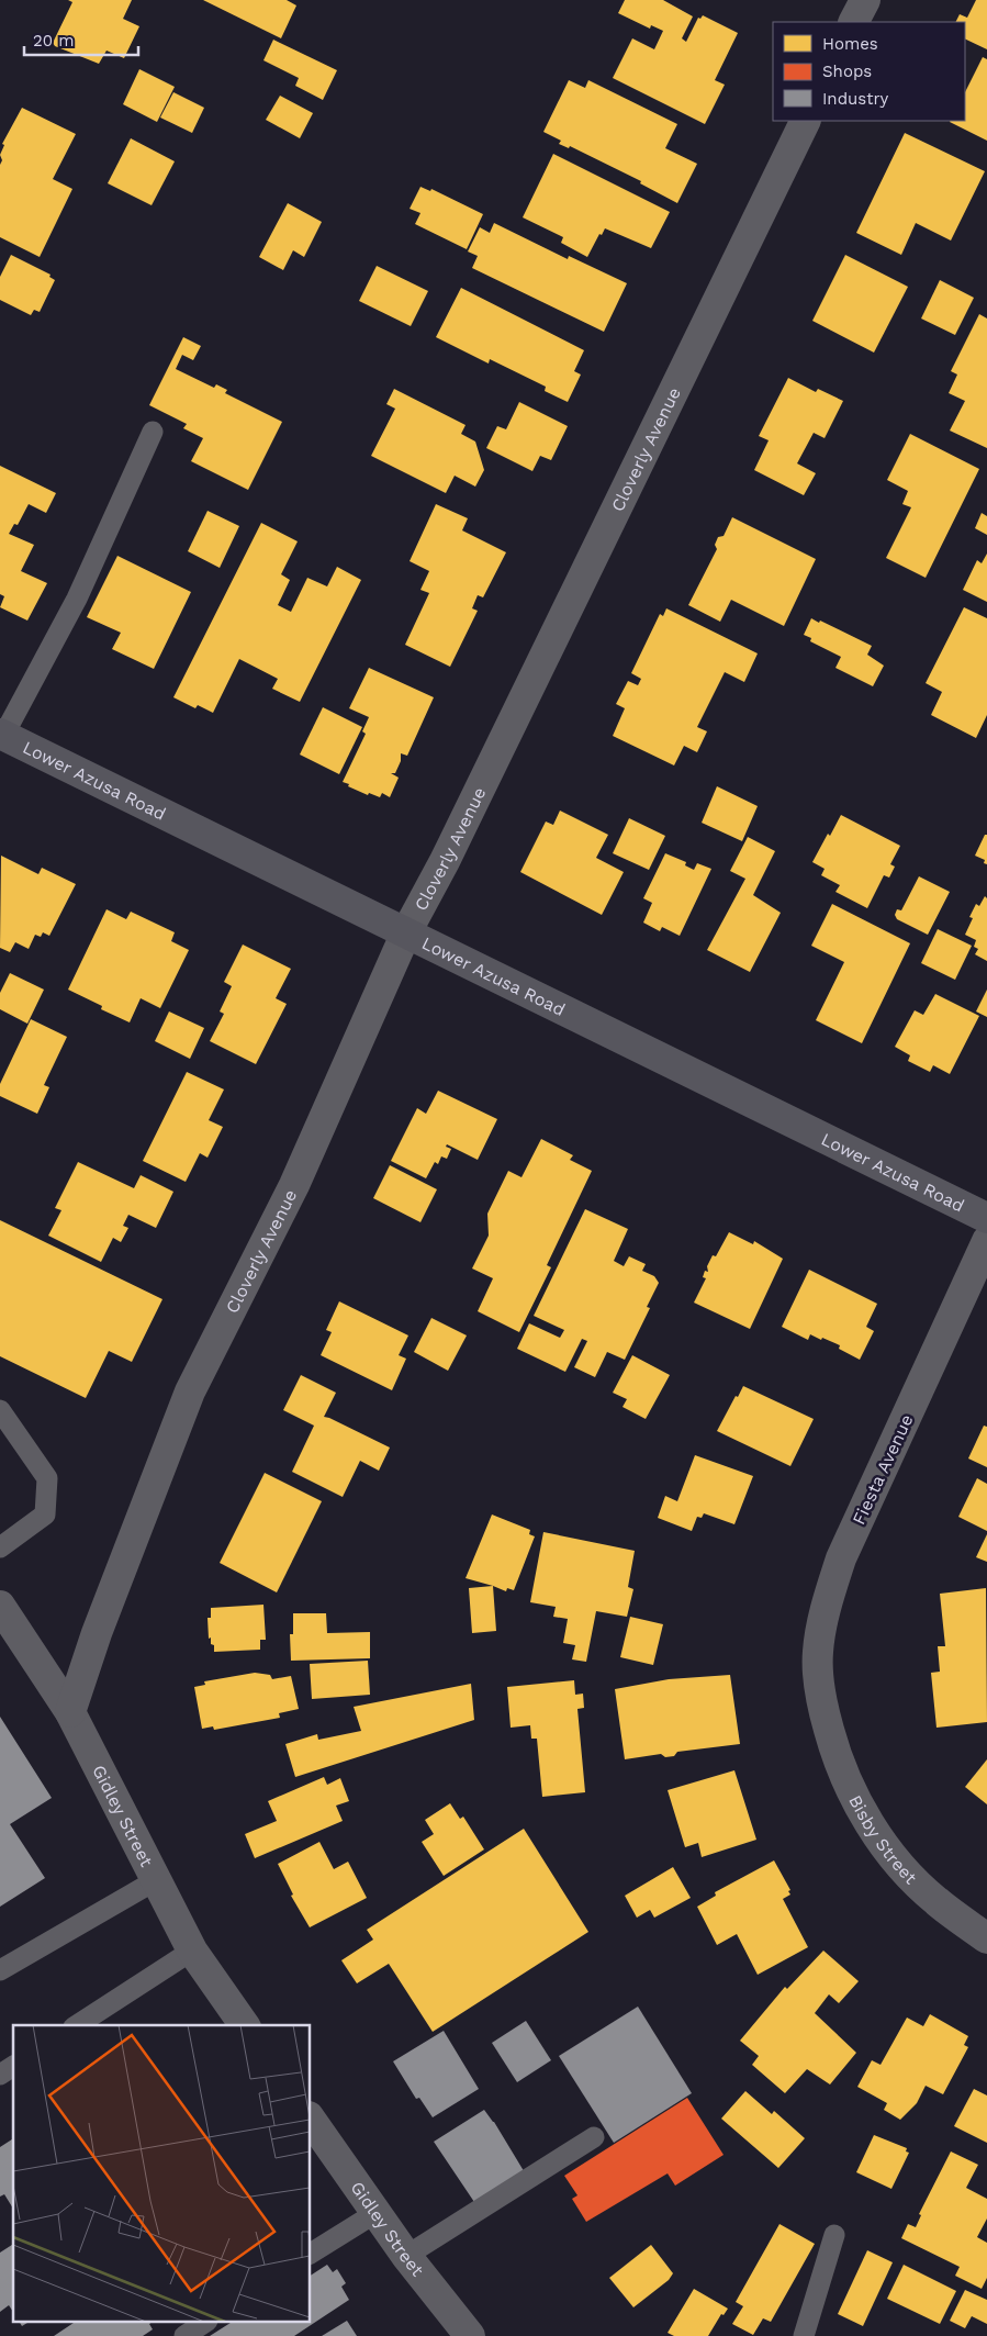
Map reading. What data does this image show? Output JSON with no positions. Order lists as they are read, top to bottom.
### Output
{
  "streets": {
    "main road": ["Lower Azusa Road"],
    "street": [
      "Cloverly Avenue",
      "Fiesta Avenue",
      "Gidley Street",
      "Bisby Street"
    ]
  },
  "crossings": [
    ["Cloverly Avenue", "Lower Azusa Road"],
    ["Cloverly Avenue", "Gidley Street"],
    ["Fiesta Avenue", "Bisby Street"]
  ],
  "legend": ["Homes", "Shops", "Industry"],
  "scale_bar": "20 m"
}
